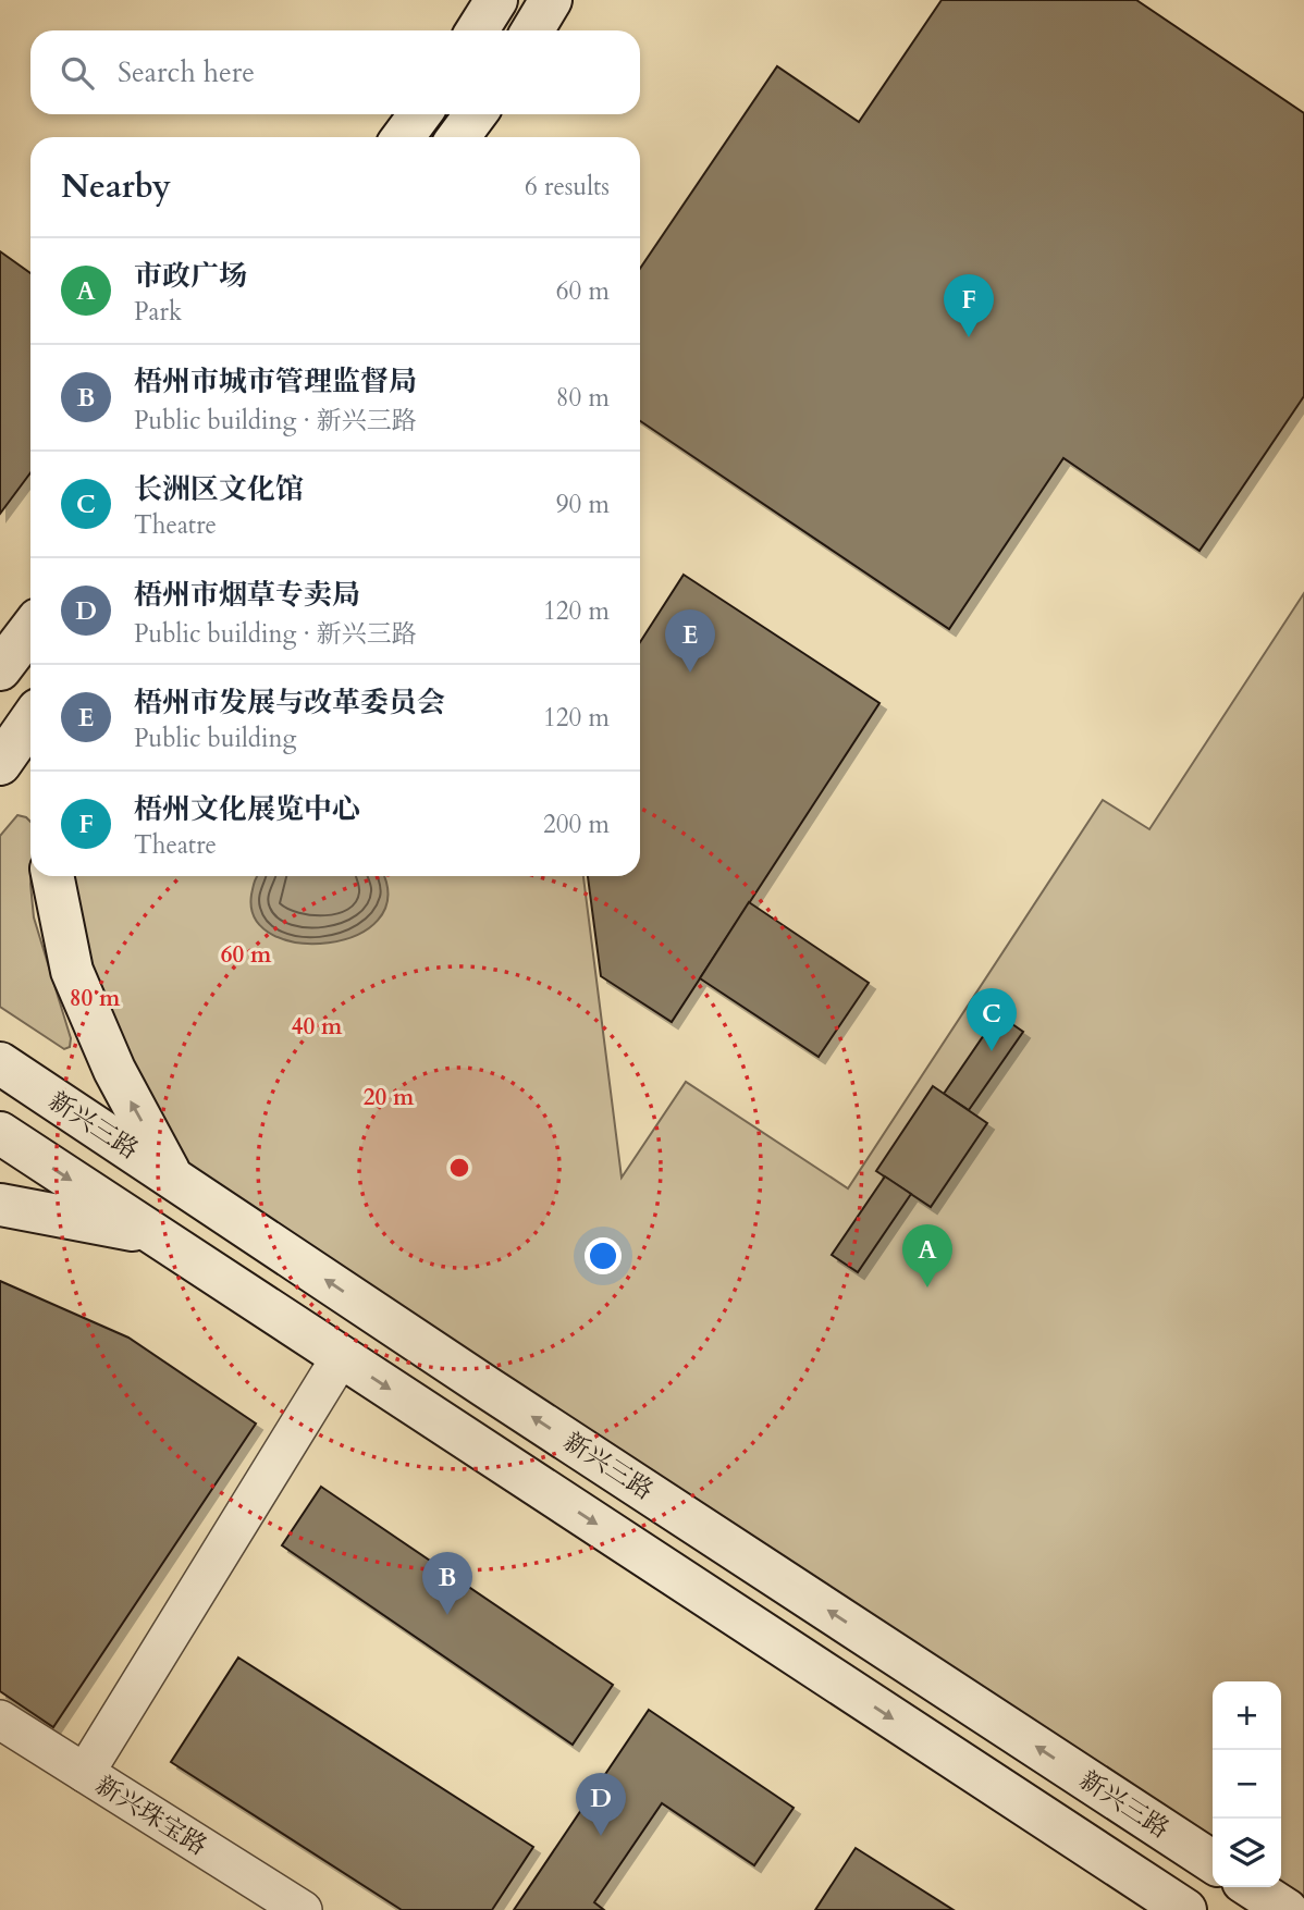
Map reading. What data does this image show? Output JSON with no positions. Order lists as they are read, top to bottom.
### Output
{
  "streets": {
    "main road": ["新兴三路"],
    "street": ["新兴珠宝路"]
  },
  "page": {
    "search": "Search here",
    "heading": ["Nearby", "6 results"],
    "list": [
      {
        "mark": "A",
        "name": "市政广场",
        "note": "Park",
        "value": "60 m"
      },
      {
        "mark": "B",
        "name": "梧州市城市管理监督局",
        "note": "Public building · 新兴三路",
        "value": "80 m"
      },
      {
        "mark": "C",
        "name": "长洲区文化馆",
        "note": "Theatre",
        "value": "90 m"
      },
      {
        "mark": "D",
        "name": "梧州市烟草专卖局",
        "note": "Public building · 新兴三路",
        "value": "120 m"
      },
      {
        "mark": "E",
        "name": "梧州市发展与改革委员会",
        "note": "Public building",
        "value": "120 m"
      },
      {
        "mark": "F",
        "name": "梧州文化展览中心",
        "note": "Theatre",
        "value": "200 m"
      }
    ],
    "pins": [
      "F",
      "E",
      "C",
      "A",
      "B",
      "D"
    ],
    "map_buttons": ["+", "−"]
  },
  "rings": [
    "60 m",
    "80 m",
    "40 m",
    "20 m"
  ]
}
